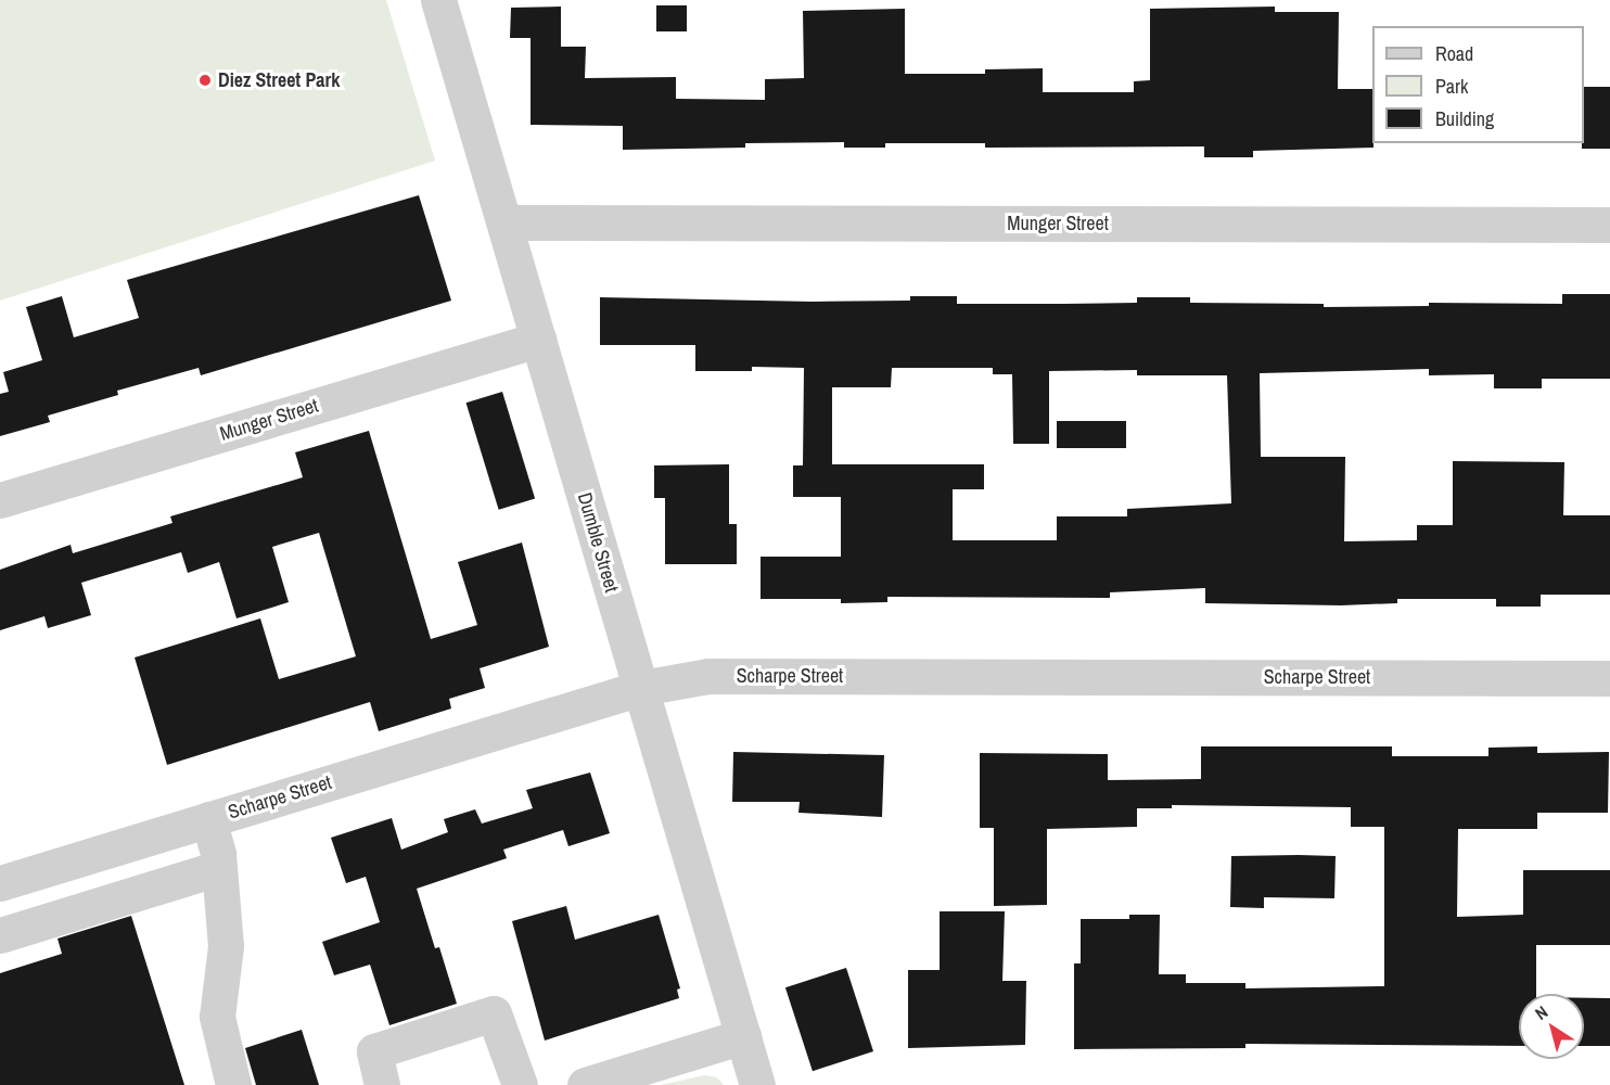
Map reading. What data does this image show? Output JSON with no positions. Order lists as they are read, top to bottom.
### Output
{
  "streets": {
    "street": ["Munger Street", "Dumble Street", "Scharpe Street"]
  },
  "crossings": [
    ["Munger Street", "Dumble Street"],
    ["Dumble Street", "Scharpe Street"]
  ],
  "places": ["Diez Street Park"],
  "legend": ["Road", "Park", "Building"],
  "north": "top left"
}
